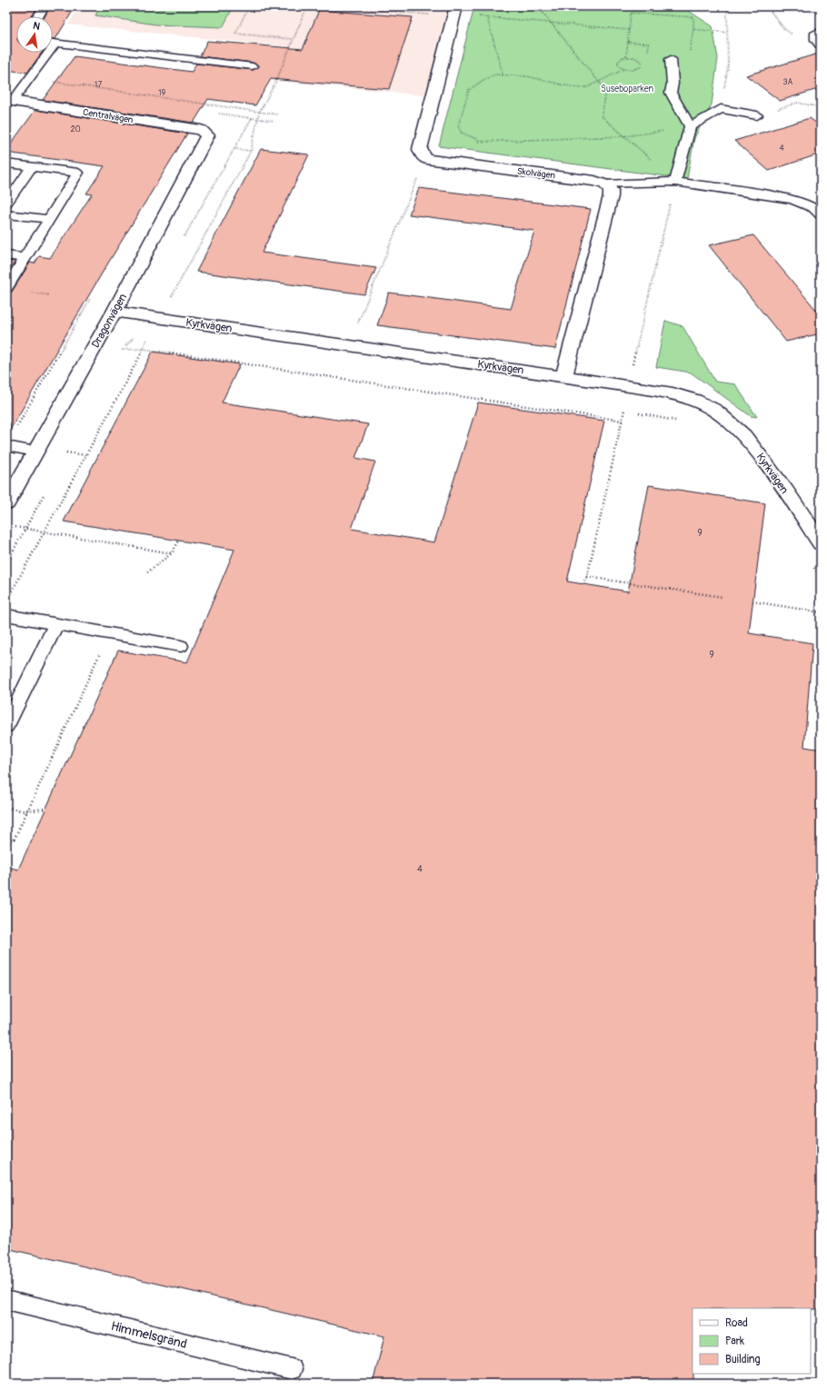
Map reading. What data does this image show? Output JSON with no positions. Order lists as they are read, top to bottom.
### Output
{
  "streets": {
    "street": [
      "Centralvägen",
      "Skolvägen",
      "Dragonvägen",
      "Kyrkvägen"
    ],
    "lane": ["Himmelsgränd"]
  },
  "crossings": [
    ["Centralvägen", "Dragonvägen"],
    ["Dragonvägen", "Kyrkvägen"]
  ],
  "parks": ["Suseboparken"],
  "house_numbers": [
    "3A",
    "17",
    "19",
    "20",
    "4",
    "9",
    "9",
    "4"
  ],
  "legend": ["Road", "Park", "Building"],
  "north": "top"
}
